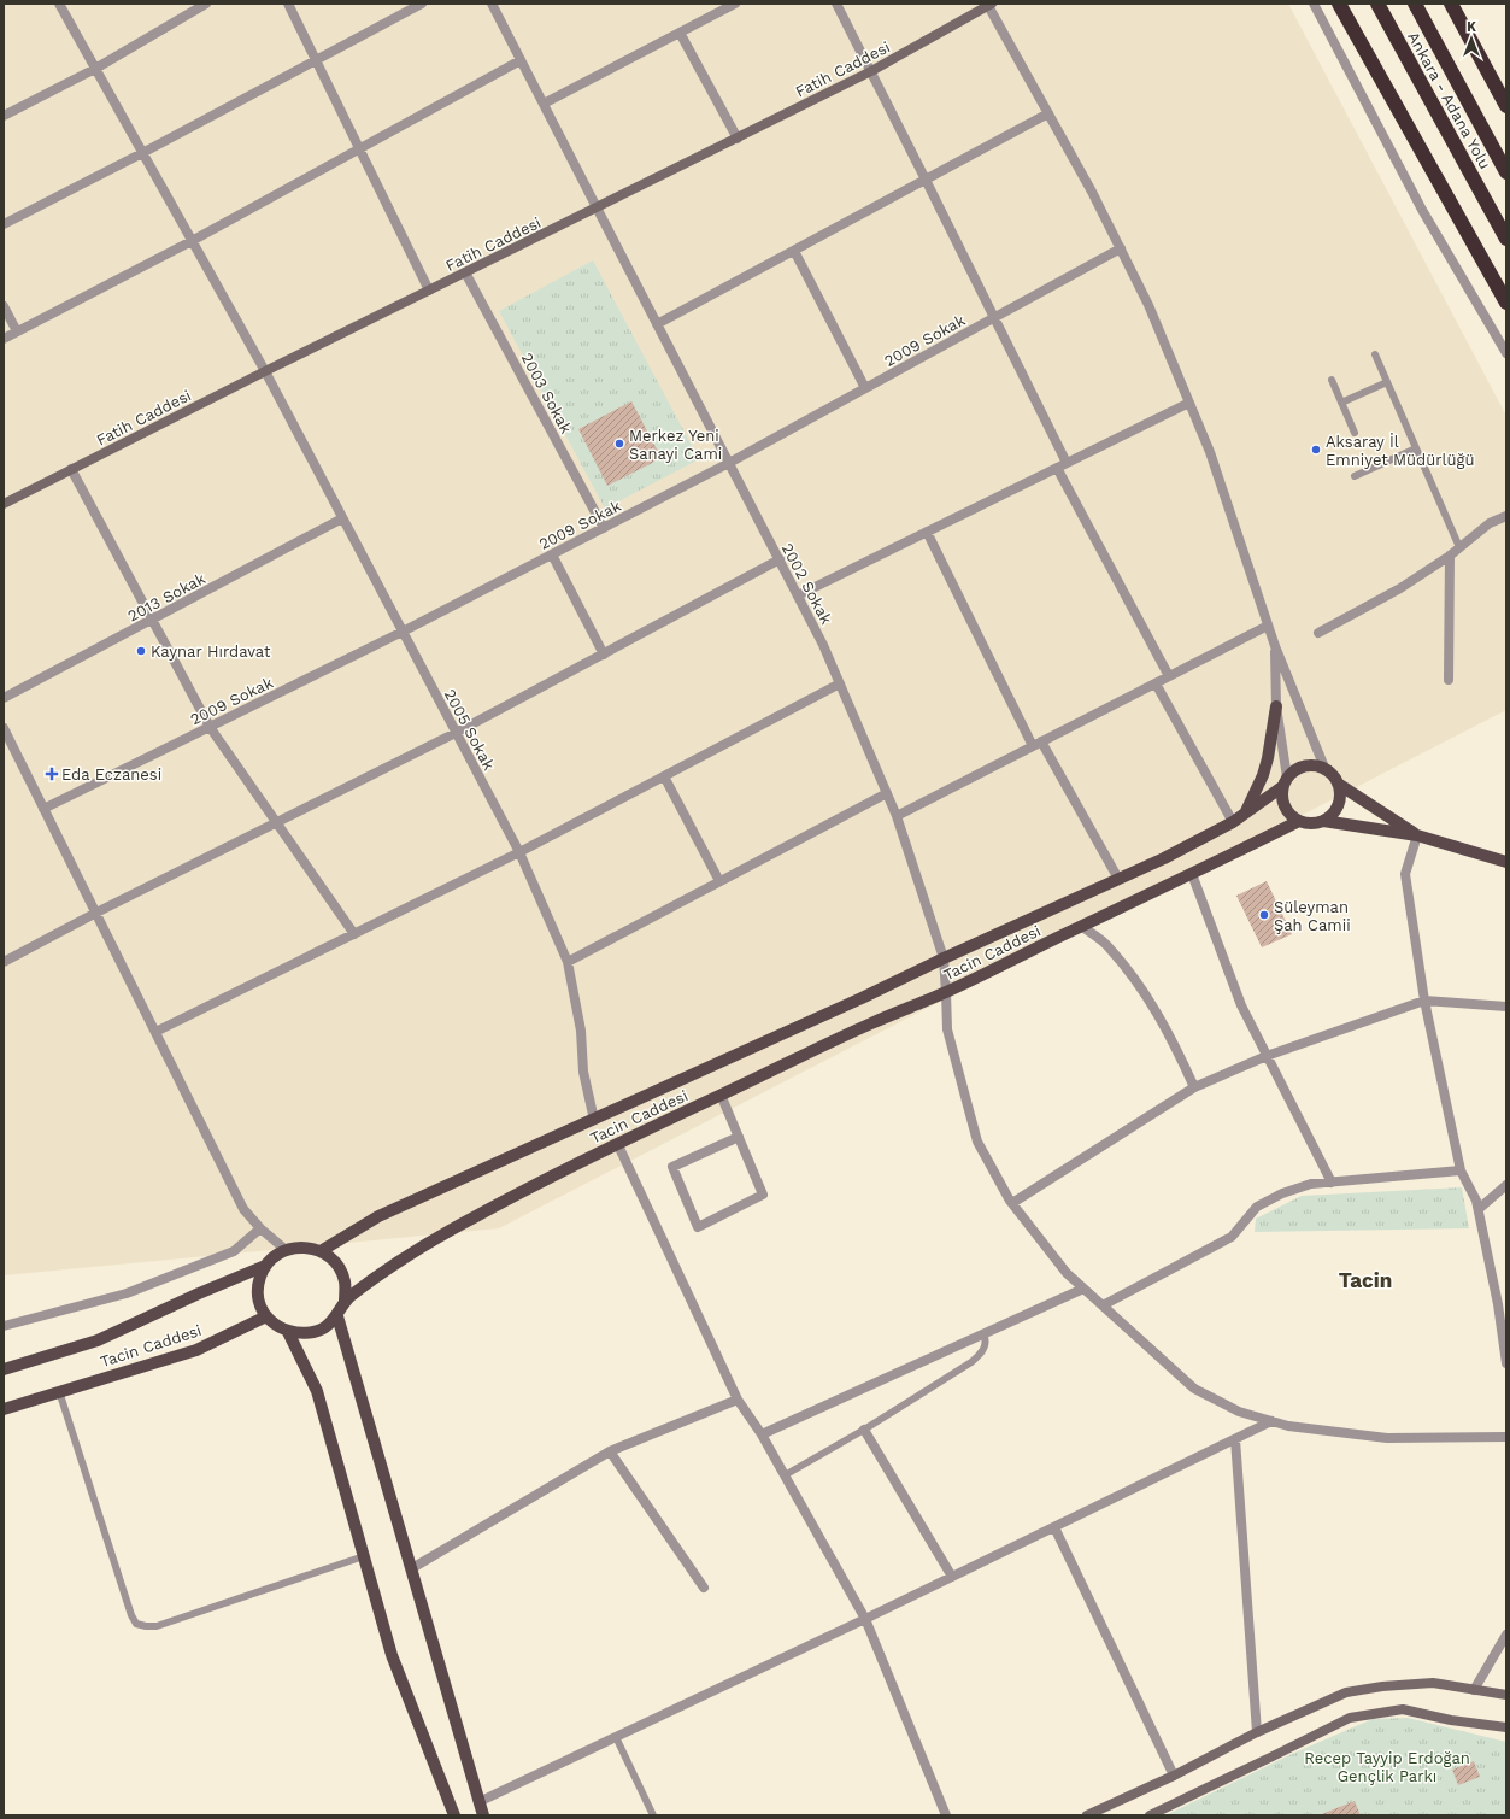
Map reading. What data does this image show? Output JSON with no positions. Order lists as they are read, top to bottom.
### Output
{
  "streets": {
    "highway": ["Ankara - Adana Yolu"],
    "main road": ["Tacin Caddesi"],
    "street": [
      "Fatih Caddesi",
      "2009 Sokak",
      "2003 Sokak",
      "2002 Sokak",
      "2013 Sokak",
      "2005 Sokak"
    ]
  },
  "crossings": [
    ["Fatih Caddesi", "2003 Sokak"],
    ["Fatih Caddesi", "2002 Sokak"],
    ["Fatih Caddesi", "2005 Sokak"],
    ["2009 Sokak", "2003 Sokak"],
    ["2009 Sokak", "2002 Sokak"],
    ["2009 Sokak", "2005 Sokak"],
    ["2002 Sokak", "Tacin Caddesi"],
    ["2013 Sokak", "2005 Sokak"],
    ["2005 Sokak", "Tacin Caddesi"]
  ],
  "districts": ["Tacin"],
  "parks": ["Recep Tayyip Erdoğan Gençlik Parkı"],
  "places": {
    "other": [
      "Merkez Yeni Sanayi Cami",
      "Aksaray İl Emniyet Müdürlüğü",
      "Kaynar Hırdavat",
      "Süleyman Şah Camii"
    ],
    "health": ["Eda Eczanesi"]
  },
  "north": "top"
}
